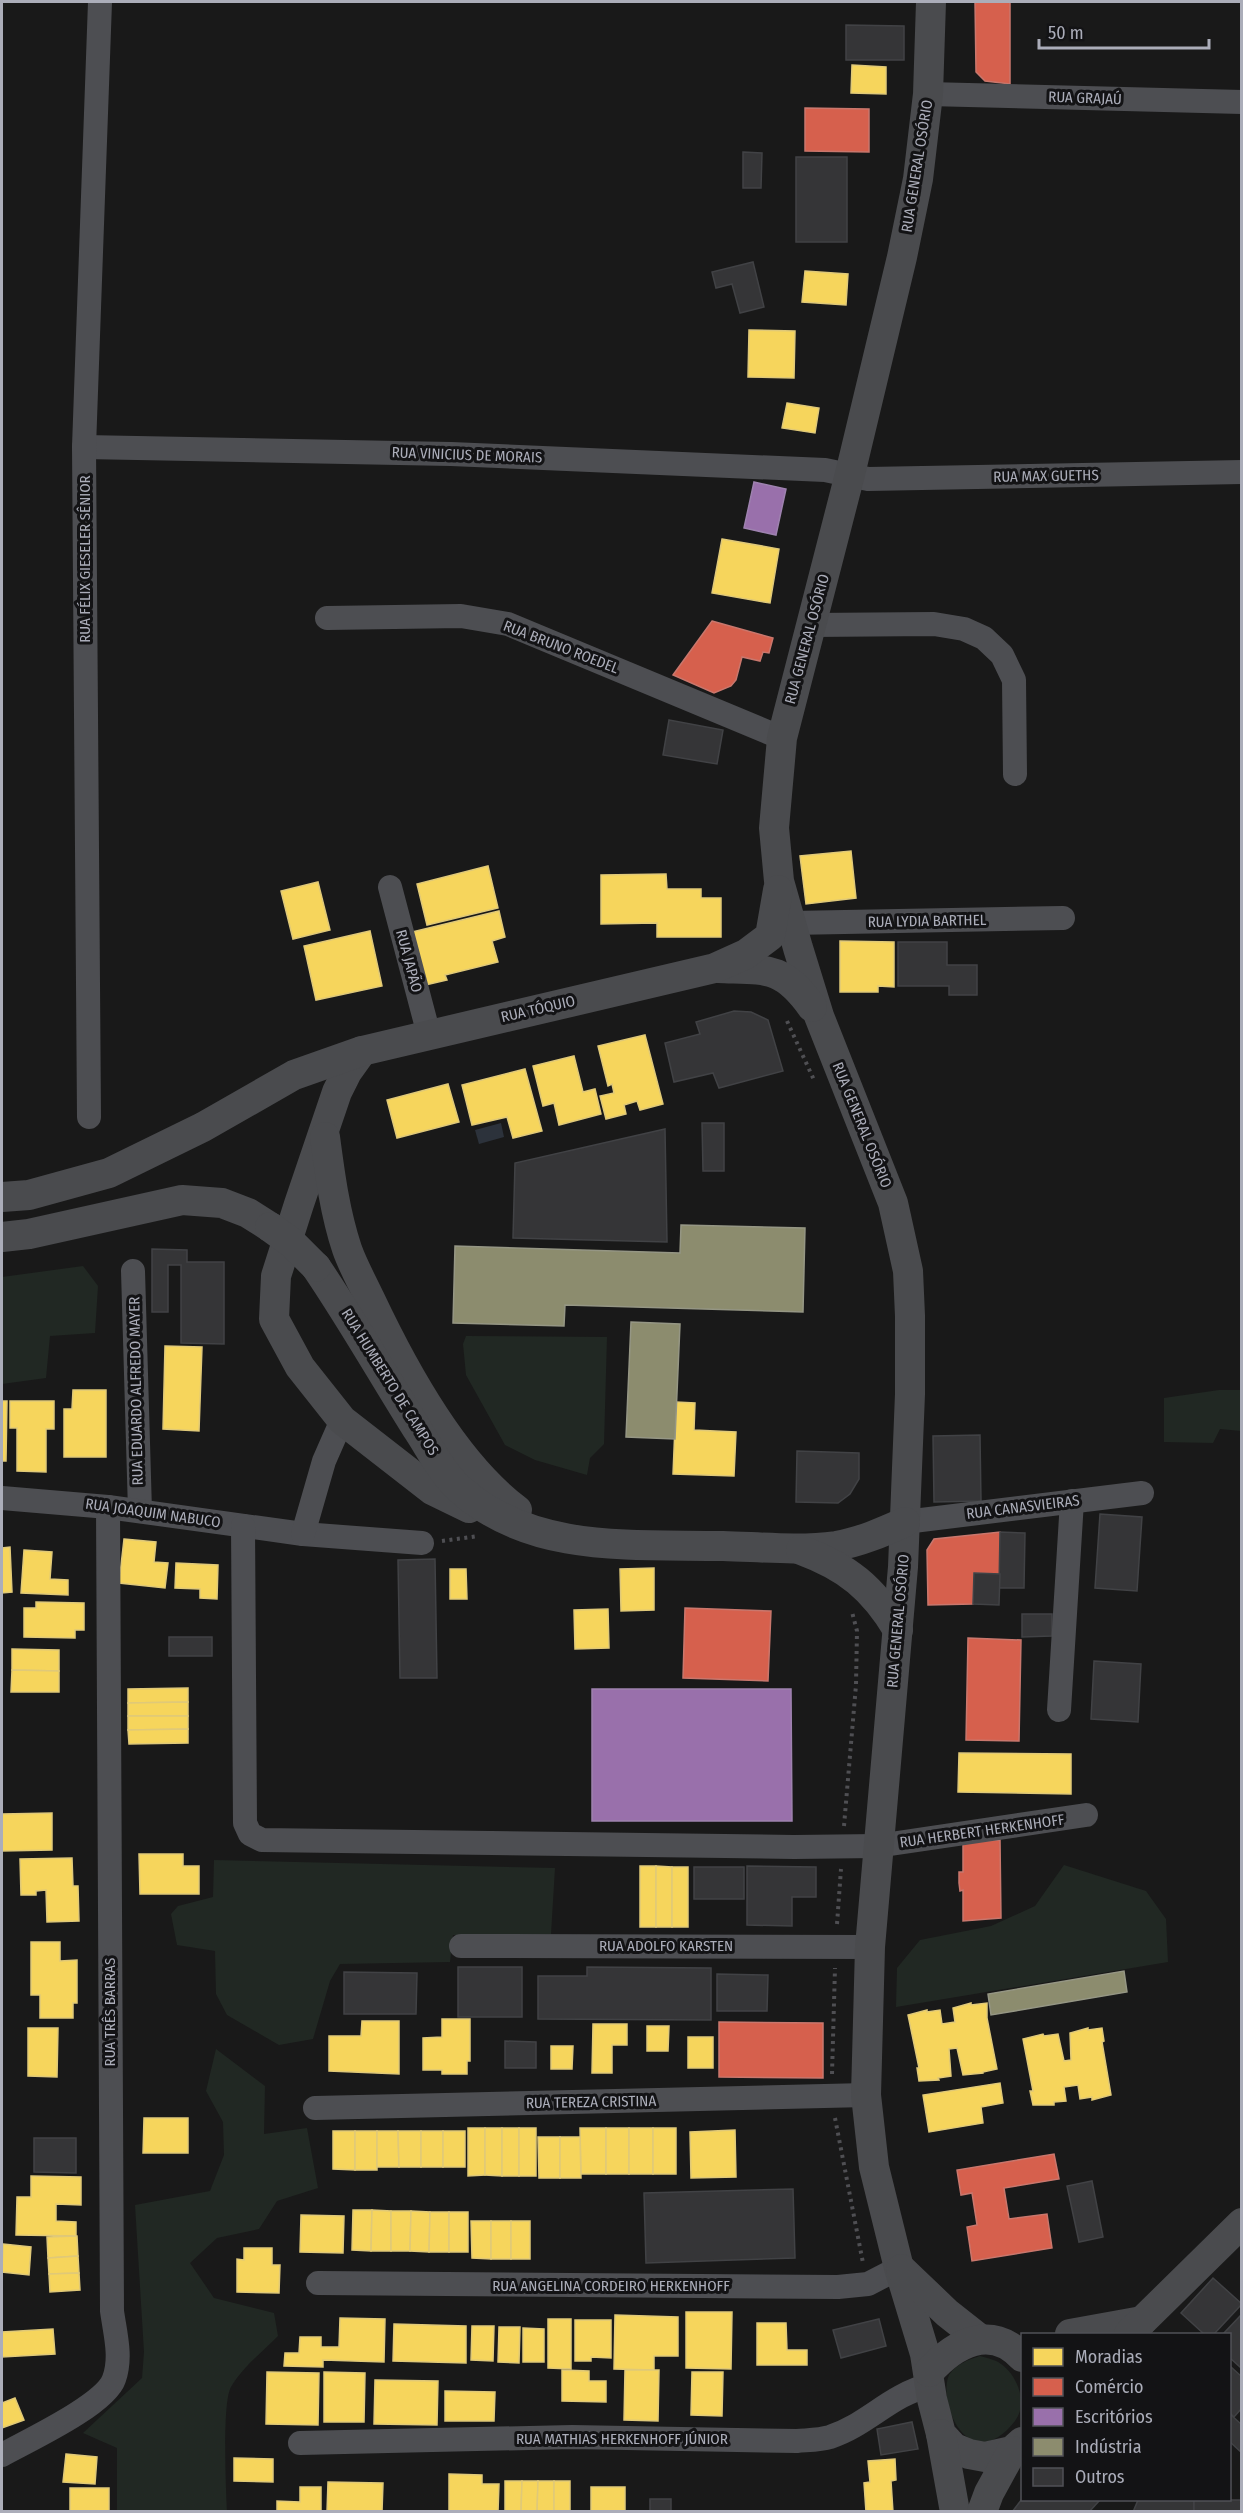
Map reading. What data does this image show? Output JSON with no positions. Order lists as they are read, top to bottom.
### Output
{
  "streets": {
    "main road": ["RUA GENERAL OSÓRIO", "RUA TÓQUIO", "RUA HUMBERTO DE CAMPOS"],
    "street": [
      "RUA GRAJAÚ",
      "RUA VINICIUS DE MORAIS",
      "RUA MAX GUETHS",
      "RUA FÉLIX GIESELER SÊNIOR",
      "RUA BRUNO ROEDEL",
      "RUA LYDIA BARTHEL",
      "RUA JAPÃO",
      "RUA EDUARDO ALFREDO MAYER",
      "RUA CANASVIEIRAS",
      "RUA JOAQUIM NABUCO",
      "RUA HERBERT HERKENHOFF",
      "RUA ADOLFO KARSTEN",
      "RUA TRÊS BARRAS",
      "RUA TEREZA CRISTINA",
      "RUA ANGELINA CORDEIRO HERKENHOFF",
      "RUA MATHIAS HERKENHOFF JÚNIOR"
    ]
  },
  "crossings": [
    ["RUA GRAJAÚ", "RUA GENERAL OSÓRIO"],
    ["RUA GENERAL OSÓRIO", "RUA VINICIUS DE MORAIS"],
    ["RUA GENERAL OSÓRIO", "RUA MAX GUETHS"],
    ["RUA GENERAL OSÓRIO", "RUA BRUNO ROEDEL"],
    ["RUA GENERAL OSÓRIO", "RUA LYDIA BARTHEL"],
    ["RUA GENERAL OSÓRIO", "RUA TÓQUIO"],
    ["RUA GENERAL OSÓRIO", "RUA HUMBERTO DE CAMPOS"],
    ["RUA GENERAL OSÓRIO", "RUA CANASVIEIRAS"],
    ["RUA GENERAL OSÓRIO", "RUA HERBERT HERKENHOFF"],
    ["RUA GENERAL OSÓRIO", "RUA ADOLFO KARSTEN"],
    ["RUA GENERAL OSÓRIO", "RUA TEREZA CRISTINA"],
    ["RUA GENERAL OSÓRIO", "RUA ANGELINA CORDEIRO HERKENHOFF"],
    ["RUA GENERAL OSÓRIO", "RUA MATHIAS HERKENHOFF JÚNIOR"],
    ["RUA VINICIUS DE MORAIS", "RUA MAX GUETHS"],
    ["RUA VINICIUS DE MORAIS", "RUA FÉLIX GIESELER SÊNIOR"],
    ["RUA JAPÃO", "RUA TÓQUIO"],
    ["RUA HUMBERTO DE CAMPOS", "RUA CANASVIEIRAS"],
    ["RUA EDUARDO ALFREDO MAYER", "RUA JOAQUIM NABUCO"],
    ["RUA JOAQUIM NABUCO", "RUA HERBERT HERKENHOFF"],
    ["RUA JOAQUIM NABUCO", "RUA TRÊS BARRAS"]
  ],
  "legend": [
    "Moradias",
    "Comércio",
    "Escritórios",
    "Indústria",
    "Outros"
  ],
  "scale_bar": "50 m"
}
